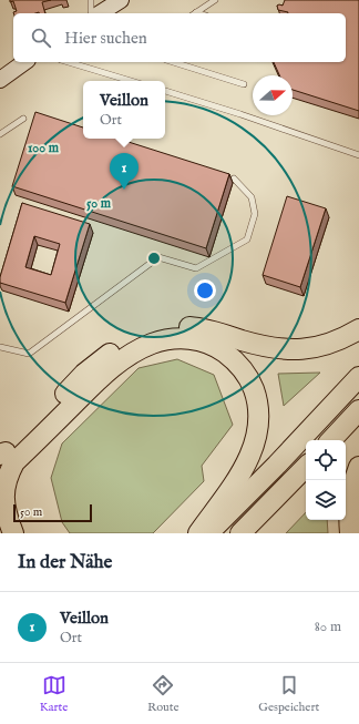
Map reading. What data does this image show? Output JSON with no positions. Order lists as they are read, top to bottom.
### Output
{
  "scale_bar": "50 m",
  "north": "right",
  "page": {
    "search": "Hier suchen",
    "popup": ["Veillon", "Ort"],
    "pins": "1",
    "scale": "50 m",
    "heading": "In der Nähe",
    "list": [
      {
        "mark": "1",
        "name": "Veillon",
        "note": "Ort",
        "value": "80 m"
      }
    ],
    "nav": ["Karte", "Route", "Gespeichert"]
  },
  "rings": ["100 m", "50 m"]
}
